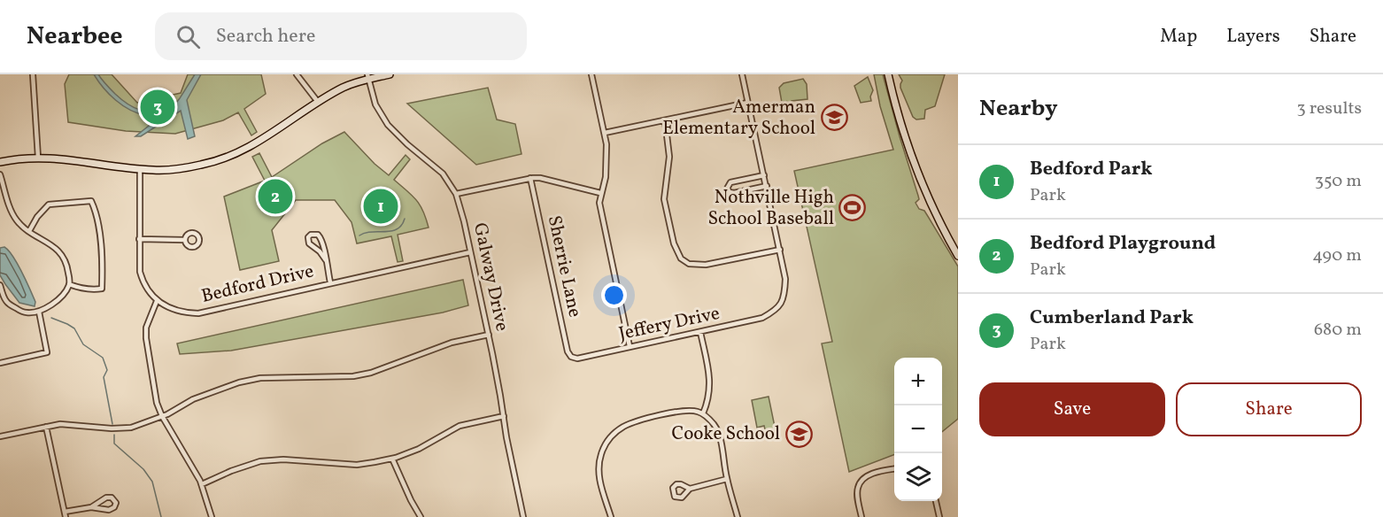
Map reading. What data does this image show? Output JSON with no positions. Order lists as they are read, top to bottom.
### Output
{
  "streets": {
    "street": [
      "Sherrie Lane",
      "Galway Drive",
      "Bedford Drive",
      "Jeffery Drive"
    ]
  },
  "crossings": [
    ["Sherrie Lane", "Jeffery Drive"],
    ["Galway Drive", "Bedford Drive"]
  ],
  "places": {
    "school or university": ["Amerman Elementary School", "Cooke School"],
    "sports": ["Nothville High School Baseball"]
  },
  "page": {
    "header": "Nearbee",
    "search": "Search here",
    "nav": ["Map", "Layers", "Share"],
    "heading": ["Nearby", "3 results"],
    "pins": ["3", "2", "1"],
    "list": [
      {
        "mark": "1",
        "name": "Bedford Park",
        "note": "Park",
        "value": "350 m"
      },
      {
        "mark": "2",
        "name": "Bedford Playground",
        "note": "Park",
        "value": "490 m"
      },
      {
        "mark": "3",
        "name": "Cumberland Park",
        "note": "Park",
        "value": "680 m"
      }
    ],
    "map_buttons": ["+", "−"],
    "buttons": ["Save", "Share"]
  }
}
